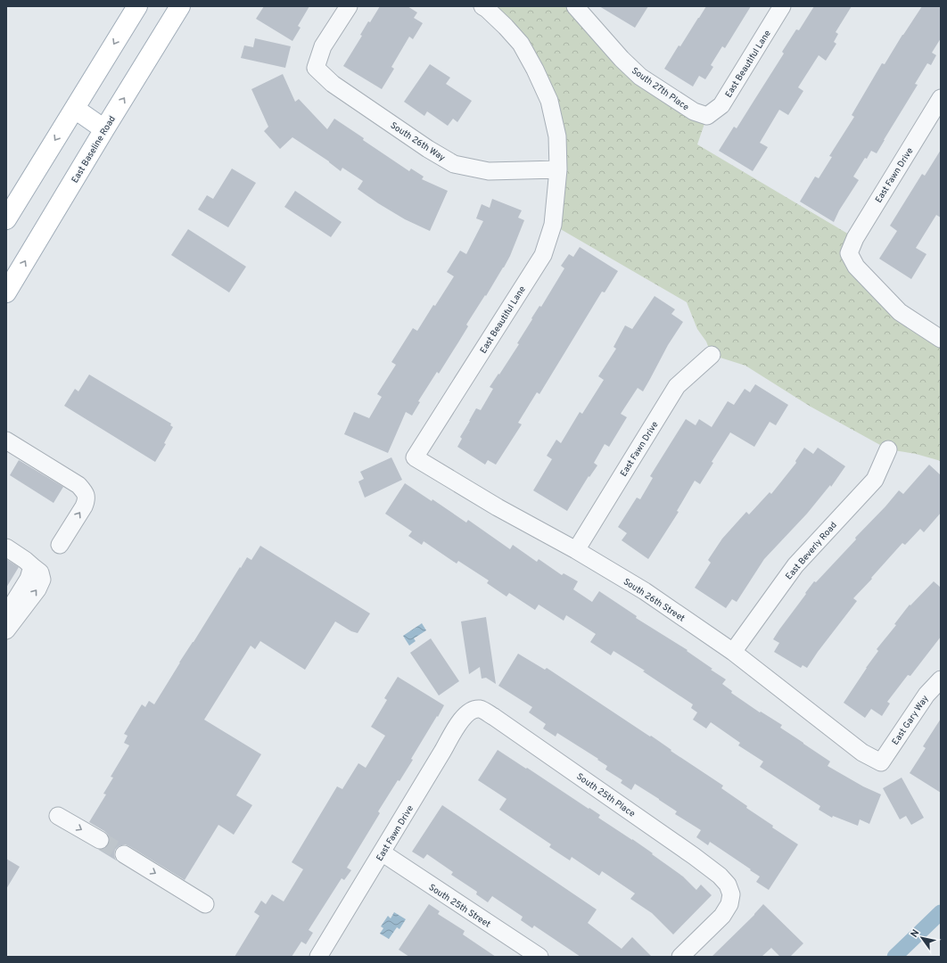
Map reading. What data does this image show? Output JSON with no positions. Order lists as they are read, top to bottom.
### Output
{
  "streets": {
    "main road": ["East Baseline Road"],
    "street": [
      "East Beautiful Lane",
      "South 27th Place",
      "South 26th Way",
      "East Fawn Drive",
      "East Beverly Road",
      "South 26th Street",
      "East Gary Way",
      "South 25th Place",
      "South 25th Street"
    ]
  },
  "crossings": [
    ["East Beautiful Lane", "South 27th Place"],
    ["East Beautiful Lane", "South 26th Way"],
    ["East Beautiful Lane", "South 26th Street"],
    ["East Fawn Drive", "South 26th Street"],
    ["East Fawn Drive", "South 25th Place"],
    ["East Fawn Drive", "South 25th Street"],
    ["East Beverly Road", "South 26th Street"],
    ["South 26th Street", "East Gary Way"]
  ],
  "north": "top left"
}
